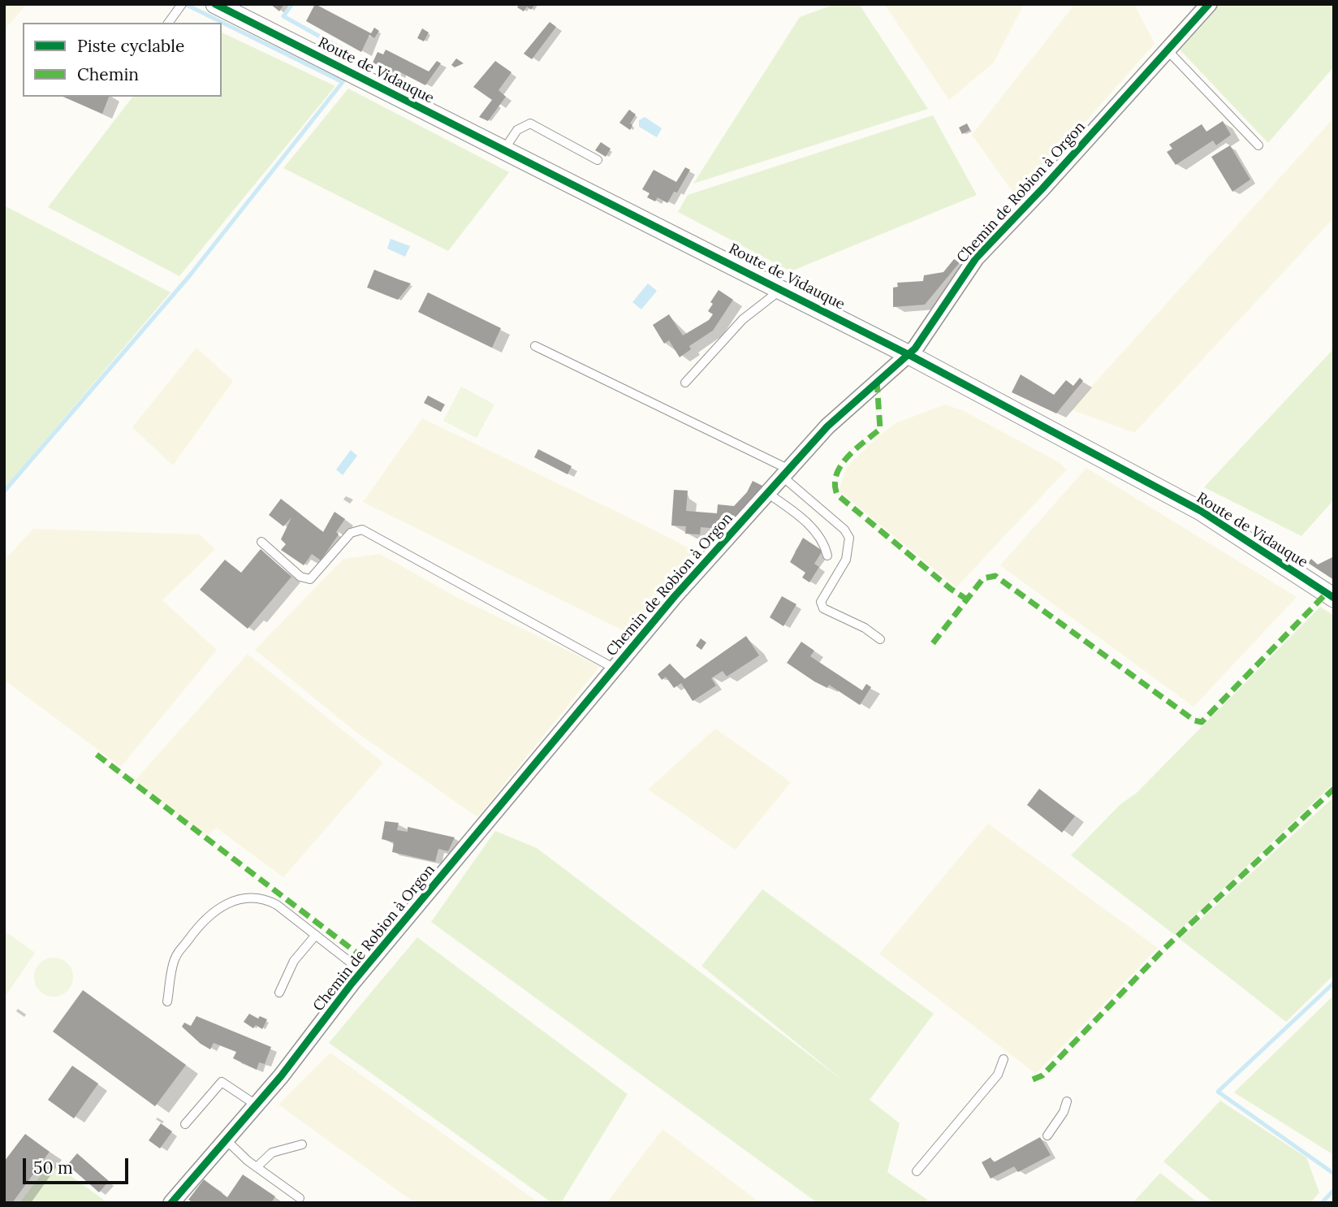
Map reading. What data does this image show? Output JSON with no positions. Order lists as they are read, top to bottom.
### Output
{
  "streets": {
    "street": ["Route de Vidauque", "Chemin de Robion à Orgon"]
  },
  "crossings": [
    ["Route de Vidauque", "Chemin de Robion à Orgon"]
  ],
  "legend": ["Piste cyclable", "Chemin"],
  "scale_bar": "50 m"
}
